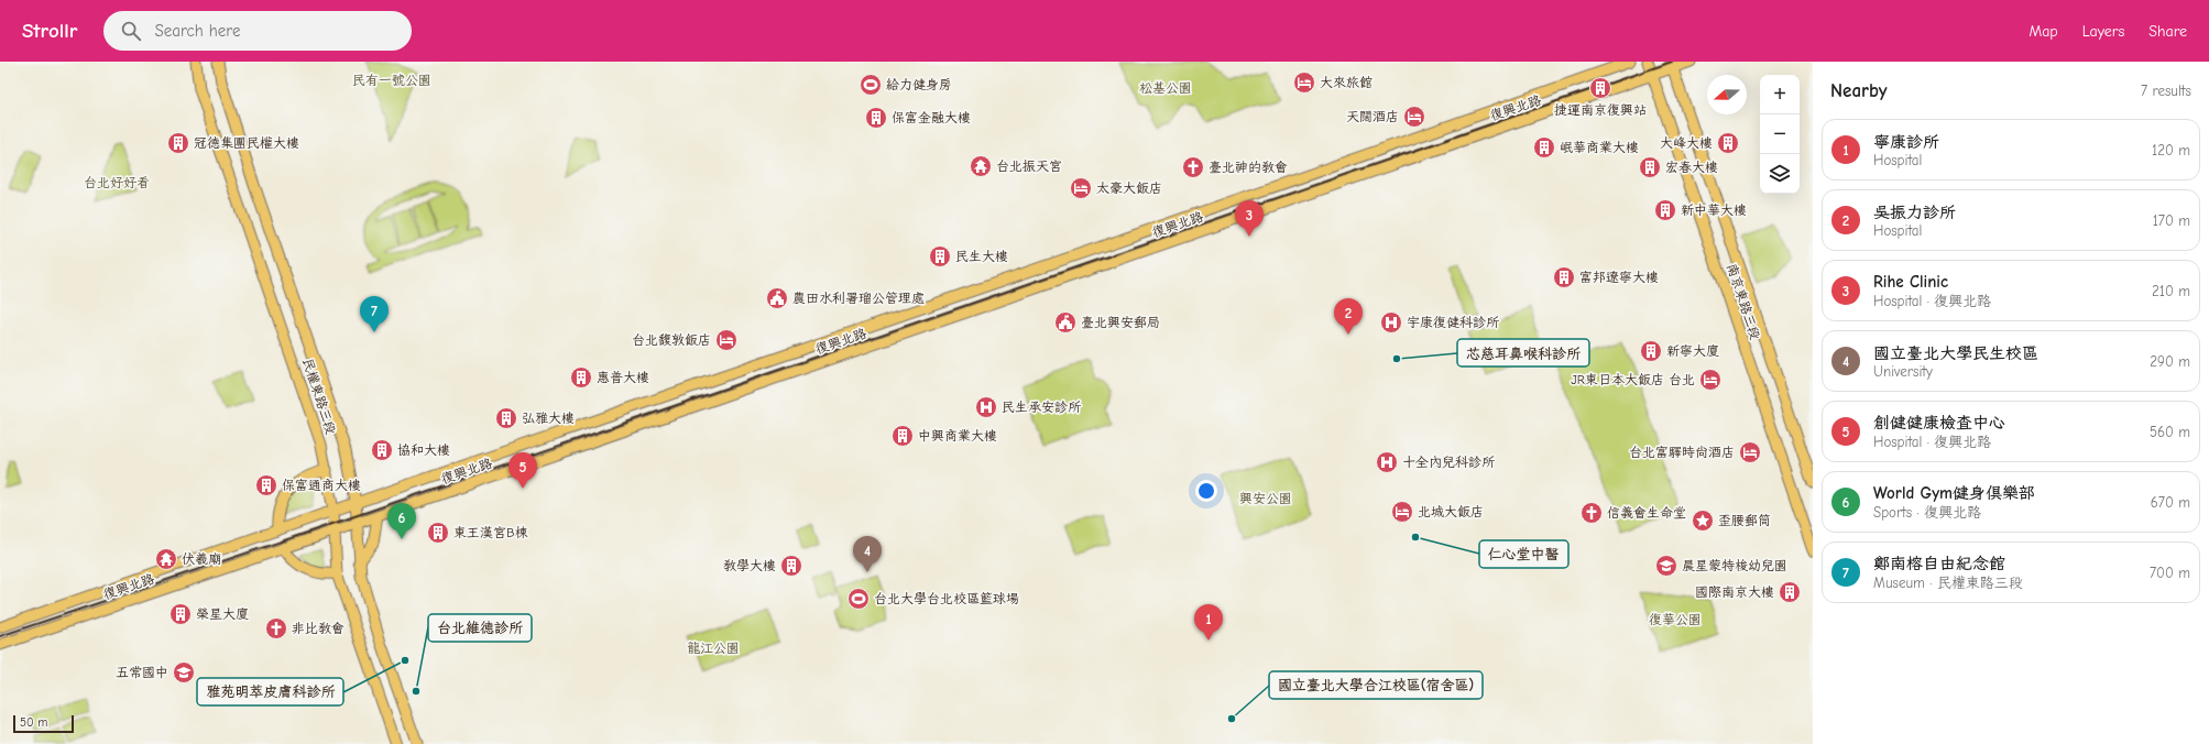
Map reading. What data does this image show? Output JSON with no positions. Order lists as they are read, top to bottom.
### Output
{
  "streets": {
    "main road": ["復興北路", "南京東路三段", "民權東路三段"]
  },
  "crossings": [
    ["復興北路", "南京東路三段"],
    ["復興北路", "民權東路三段"]
  ],
  "parks": [
    "民有一號公園",
    "松基公園",
    "台北好好看",
    "興安公園",
    "復華公園",
    "龍江公園"
  ],
  "places": {
    "hotel": [
      "大來旅館",
      "天闊酒店",
      "太豪大飯店",
      "台北馥敦飯店",
      "JR東日本大飯店 台北",
      "台北富驛時尚酒店",
      "北城大飯店"
    ],
    "sports": ["給力健身房", "台北大學台北校區籃球場"],
    "building": [
      "捷運南京復興站",
      "保富金融大樓",
      "冠德集團民權大樓",
      "大峰大樓",
      "岷華商業大樓",
      "宏春大樓",
      "新中華大樓",
      "民生大樓",
      "富邦遼寧大樓",
      "新寧大廈",
      "惠普大樓",
      "弘雅大樓",
      "中興商業大樓",
      "協和大樓",
      "保富通商大樓",
      "東王漢宮B棟",
      "教學大樓",
      "國際南京大樓",
      "榮星大廈"
    ],
    "temple": ["台北振天宮", "伏羲廟"],
    "church": ["臺北神的教會", "信義會生命堂", "非比教會"],
    "public building": ["農田水利署瑠公管理處", "臺北興安郵局"],
    "hospital": ["宇康復健科診所", "民生承安診所", "十全內兒科診所"],
    "other": [
      "芯慈耳鼻喉科診所",
      "仁心堂中醫",
      "雅苑明萃皮膚科診所",
      "台北維德診所",
      "國立臺北大學合江校區(宿舍區)"
    ],
    "place": ["歪腰郵筒"],
    "school or university": ["晨星蒙特梭幼兒園", "五常國中"]
  },
  "scale_bar": "50 m",
  "north": "left",
  "page": {
    "header": "Strollr",
    "search": "Search here",
    "nav": ["Map", "Layers", "Share"],
    "heading": ["Nearby", "7 results"],
    "map_buttons": ["+", "−"],
    "list": [
      {
        "mark": "1",
        "name": "寧康診所",
        "note": "Hospital",
        "value": "120 m"
      },
      {
        "mark": "2",
        "name": "吳振力診所",
        "note": "Hospital",
        "value": "170 m"
      },
      {
        "mark": "3",
        "name": "Rihe Clinic",
        "note": "Hospital · 復興北路",
        "value": "210 m"
      },
      {
        "mark": "4",
        "name": "國立臺北大學民生校區",
        "note": "University",
        "value": "290 m"
      },
      {
        "mark": "5",
        "name": "創健健康檢查中心",
        "note": "Hospital · 復興北路",
        "value": "560 m"
      },
      {
        "mark": "6",
        "name": "World Gym健身俱樂部",
        "note": "Sports · 復興北路",
        "value": "670 m"
      },
      {
        "mark": "7",
        "name": "鄭南榕自由紀念館",
        "note": "Museum · 民權東路三段",
        "value": "700 m"
      }
    ],
    "pins": [
      "3",
      "7",
      "2",
      "5",
      "6",
      "4",
      "1"
    ],
    "scale": "50 m"
  }
}
